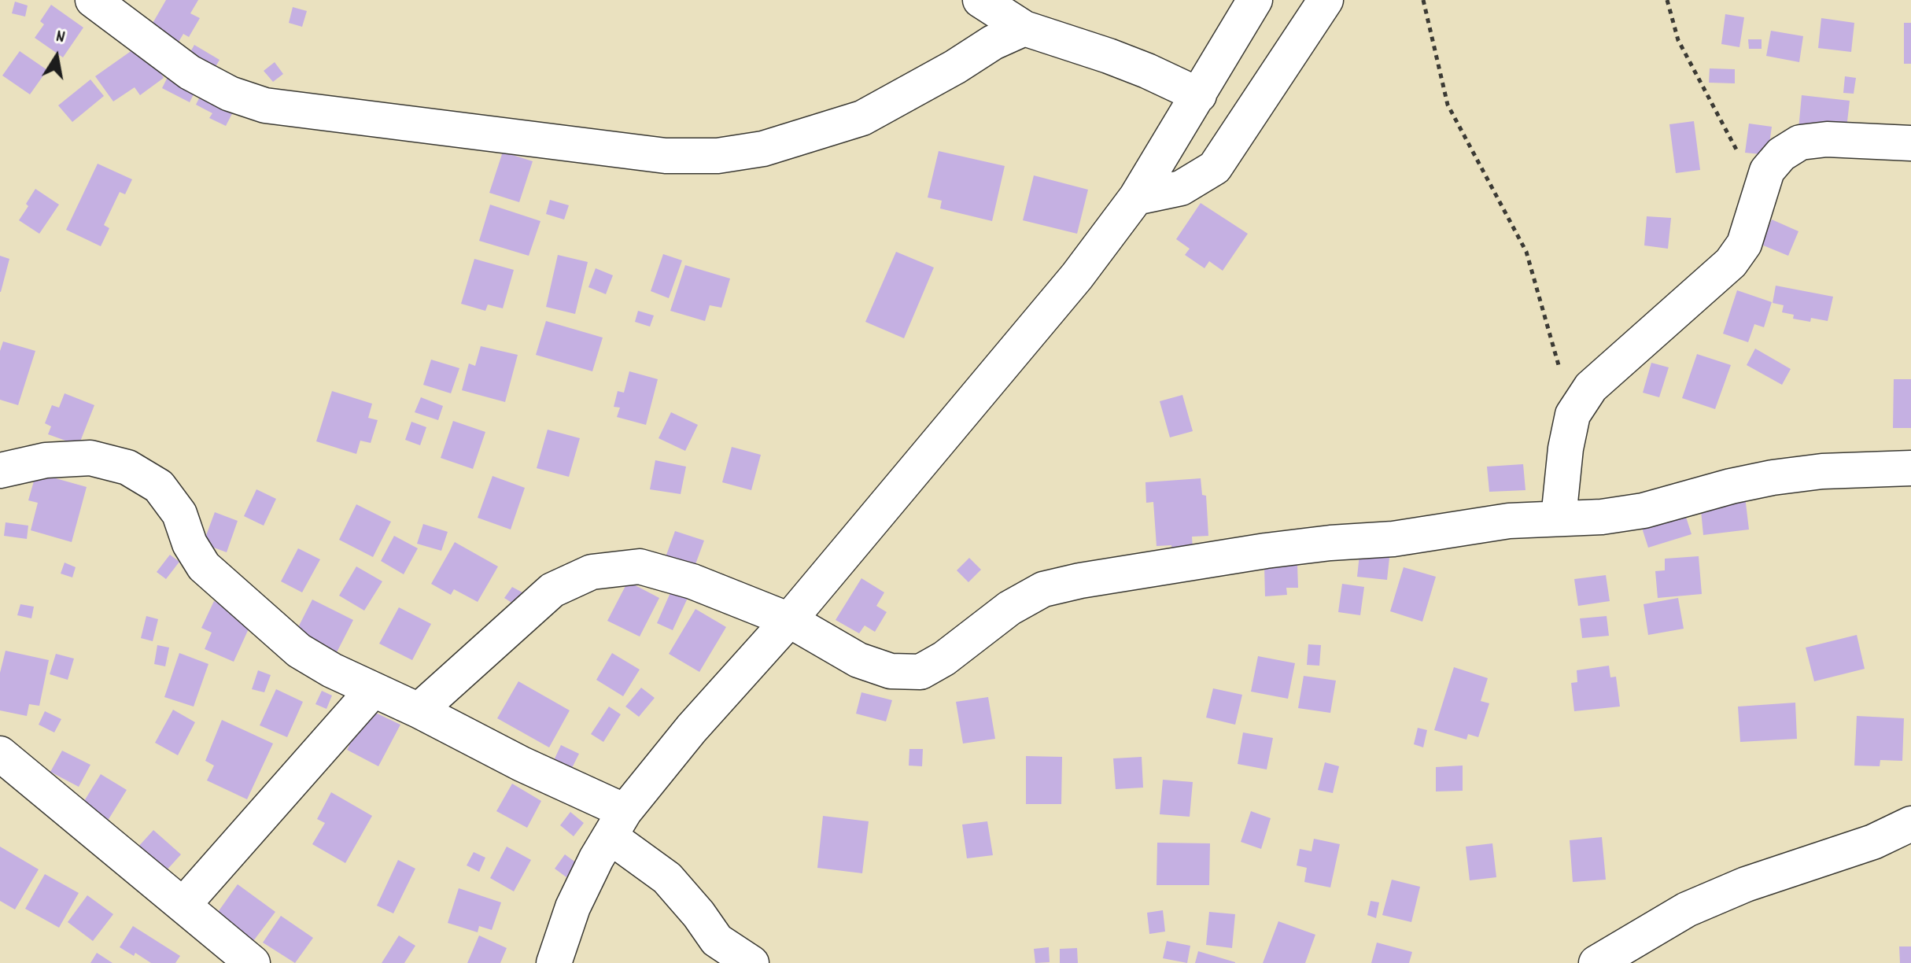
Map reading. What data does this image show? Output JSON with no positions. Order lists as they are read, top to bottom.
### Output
{
  "north": "top"
}
